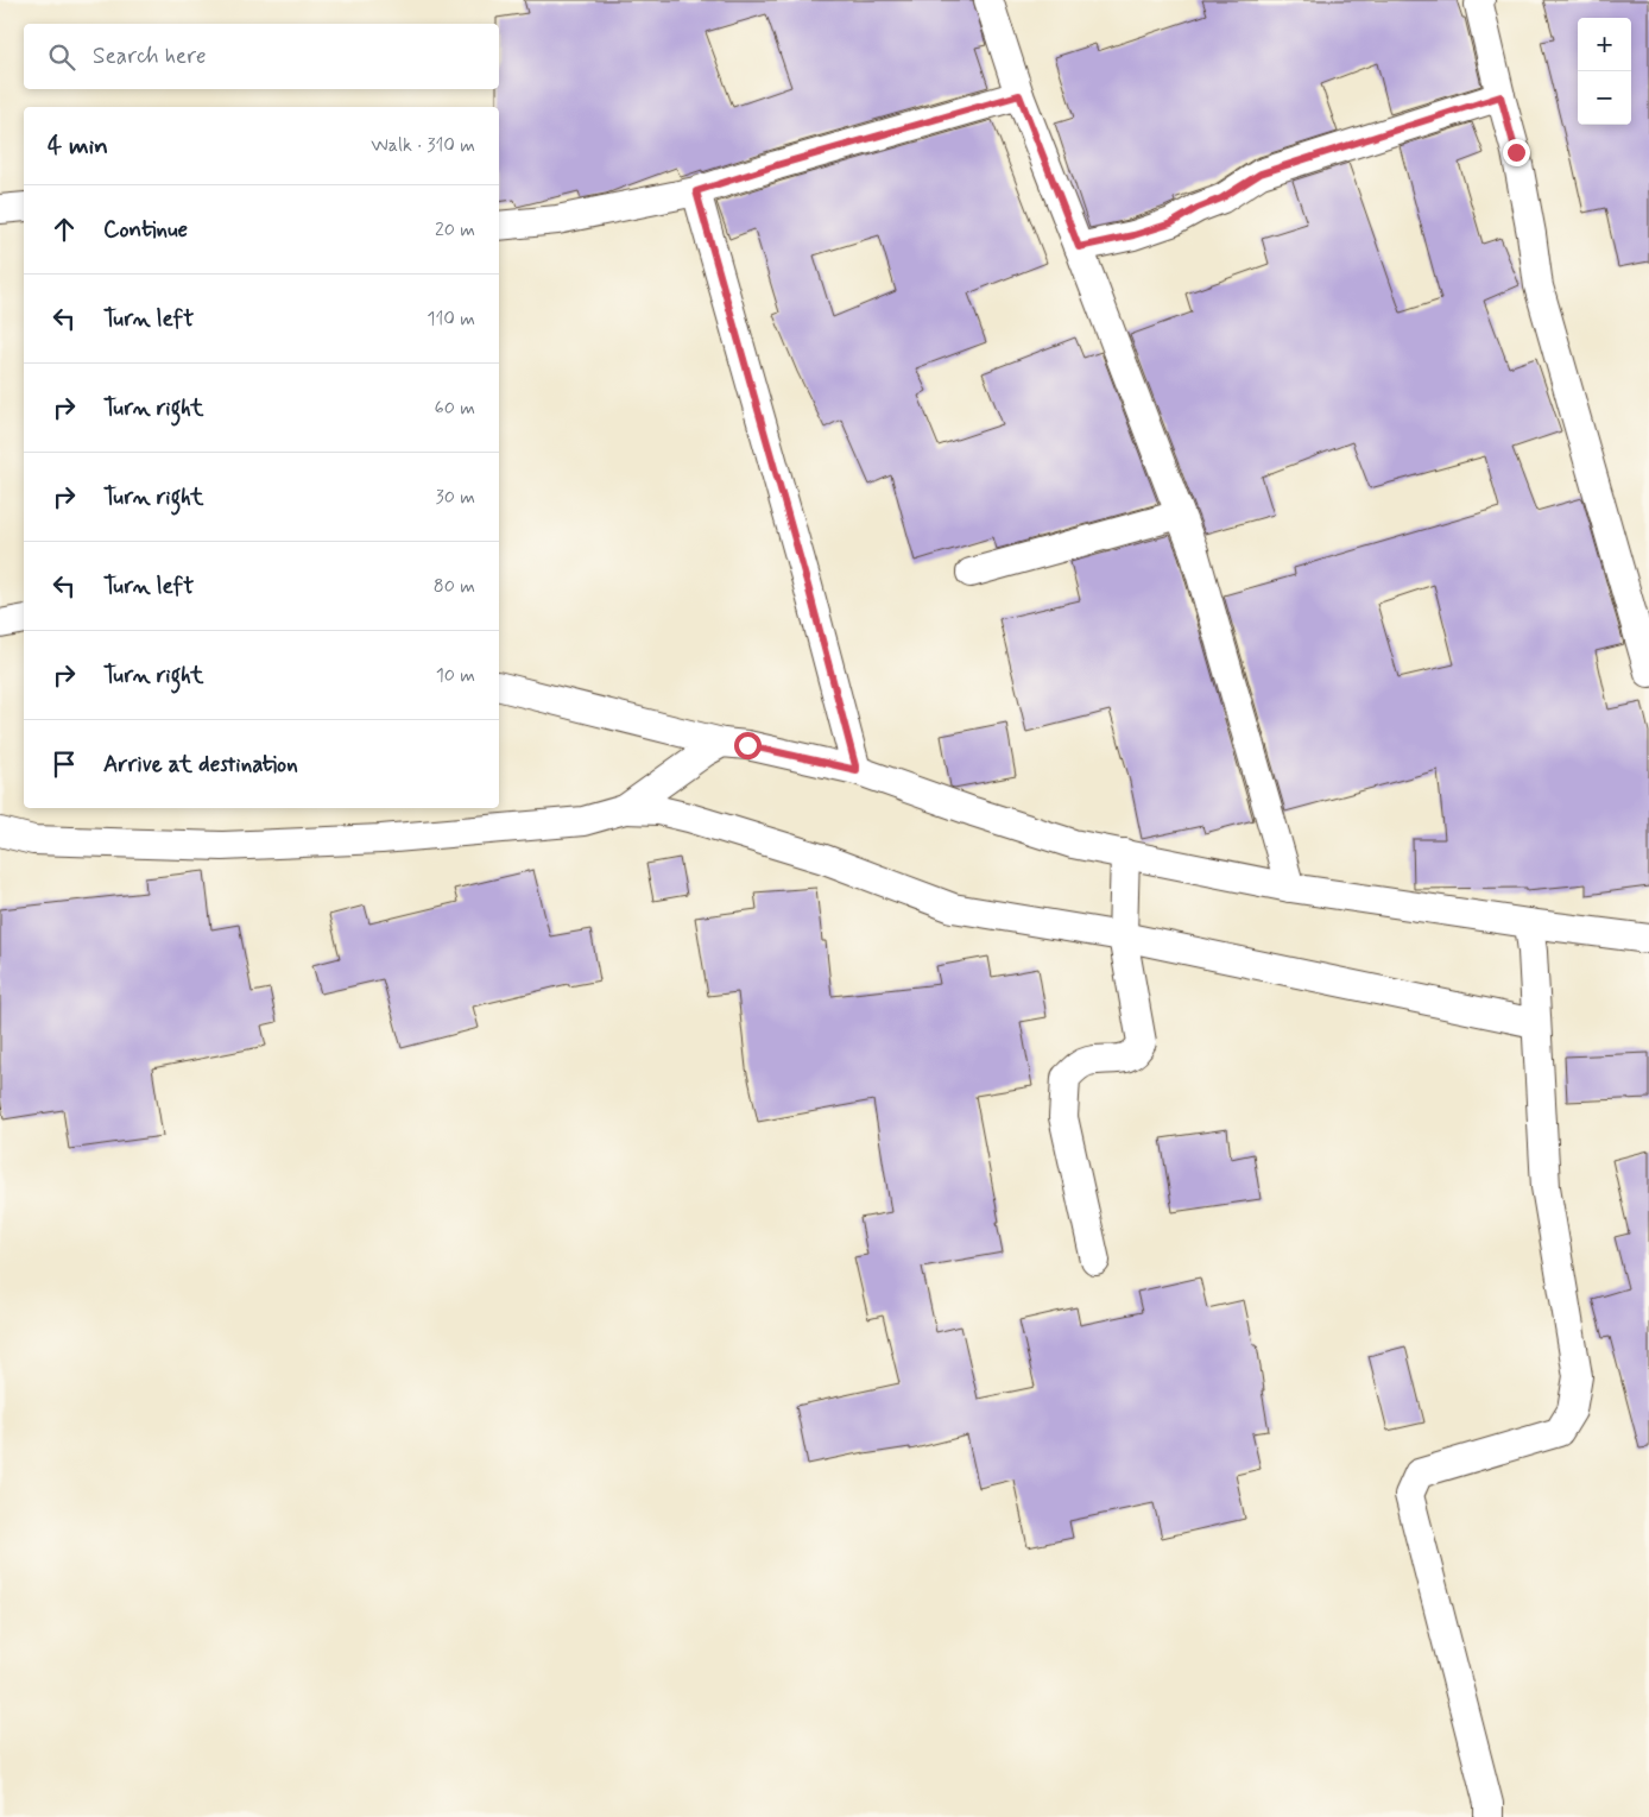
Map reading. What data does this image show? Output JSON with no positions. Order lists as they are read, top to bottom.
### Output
{
  "page": {
    "map_buttons": ["+", "−"],
    "search": "Search here",
    "heading": ["4 min", "Walk · 310 m"],
    "list": [
      ["Continue", "20 m"],
      ["Turn left", "110 m"],
      ["Turn right", "60 m"],
      ["Turn right", "30 m"],
      ["Turn left", "80 m"],
      ["Turn right", "10 m"],
      "Arrive at destination"
    ]
  }
}
